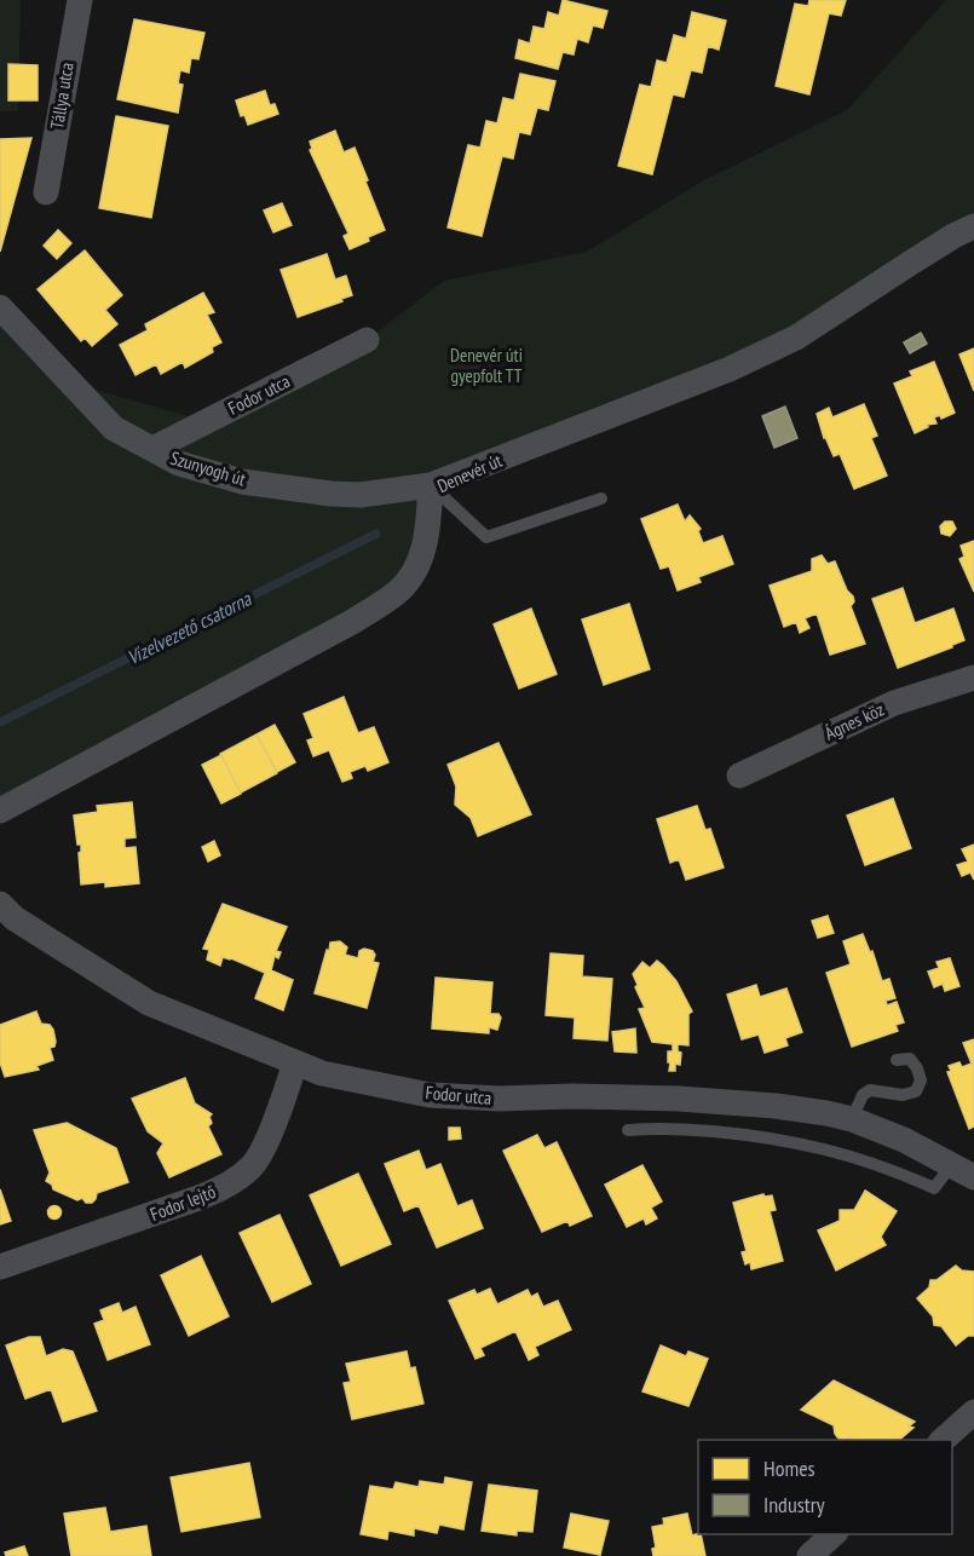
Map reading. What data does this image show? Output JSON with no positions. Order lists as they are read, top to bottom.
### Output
{
  "streets": {
    "street": [
      "Tállya utca",
      "Fodor utca",
      "Szunyogh út",
      "Denevér út",
      "Ágnes köz",
      "Fodor lejtő"
    ]
  },
  "crossings": [
    ["Fodor utca", "Szunyogh út"],
    ["Fodor utca", "Fodor lejtő"],
    ["Szunyogh út", "Denevér út"]
  ],
  "water": ["Vízelvezető csatorna"],
  "parks": ["Denevér úti gyepfolt TT"],
  "legend": ["Homes", "Industry"]
}
